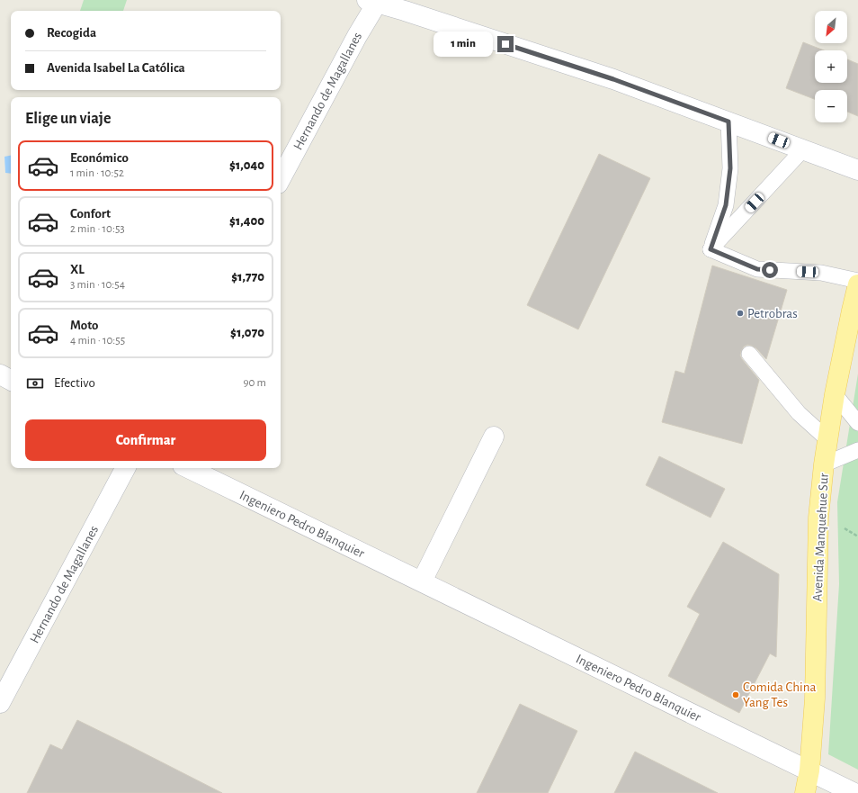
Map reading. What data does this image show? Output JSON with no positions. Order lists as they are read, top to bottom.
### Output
{
  "streets": {
    "main road": ["Hernando de Magallanes", "Ingeniero Pedro Blanquier", "Avenida Manquehue Sur"]
  },
  "crossings": [
    ["Ingeniero Pedro Blanquier", "Avenida Manquehue Sur"]
  ],
  "places": ["Petrobras", "Comida China Yang Tes"],
  "north": "bottom left",
  "page": {
    "map_buttons": ["+", "−"],
    "banner": ["Recogida", "Avenida Isabel La Católica"],
    "bubble": "1 min",
    "heading": "Elige un viaje",
    "list": [
      {
        "name": "Económico",
        "note": "1 min · 10:52",
        "value": "$1,040"
      },
      {
        "name": "Confort",
        "note": "2 min · 10:53",
        "value": "$1,400"
      },
      {
        "name": "XL",
        "note": "3 min · 10:54",
        "value": "$1,770"
      },
      {
        "name": "Moto",
        "note": "4 min · 10:55",
        "value": "$1,070"
      }
    ],
    "pay": ["Efectivo", "90 m"],
    "buttons": "Confirmar"
  }
}
